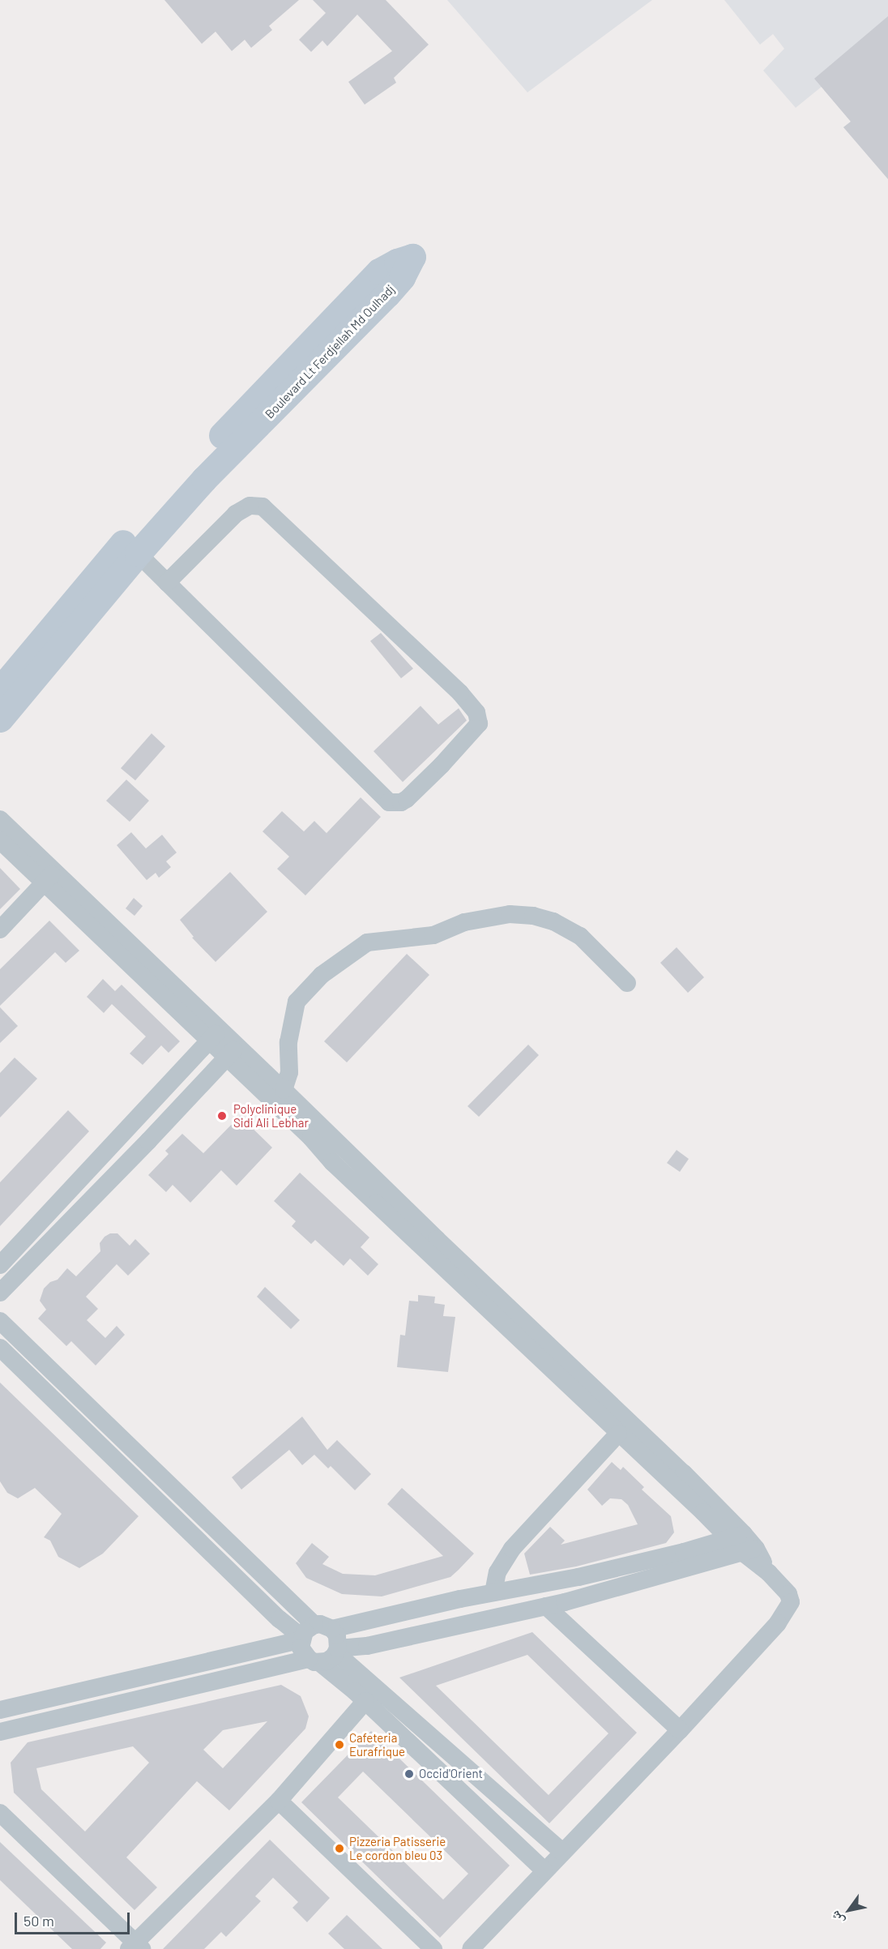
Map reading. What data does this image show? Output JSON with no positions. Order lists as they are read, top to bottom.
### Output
{
  "streets": {
    "street": ["Boulevard Lt Ferdjellah Md Oulhadj"]
  },
  "places": [
    "Polyclinique Sidi Ali Lebhar",
    "Cafeteria Eurafrique",
    "Occid'Orient",
    "Pizzeria Patisserie Le cordon bleu 03"
  ],
  "scale_bar": "50 m",
  "north": "bottom left"
}
